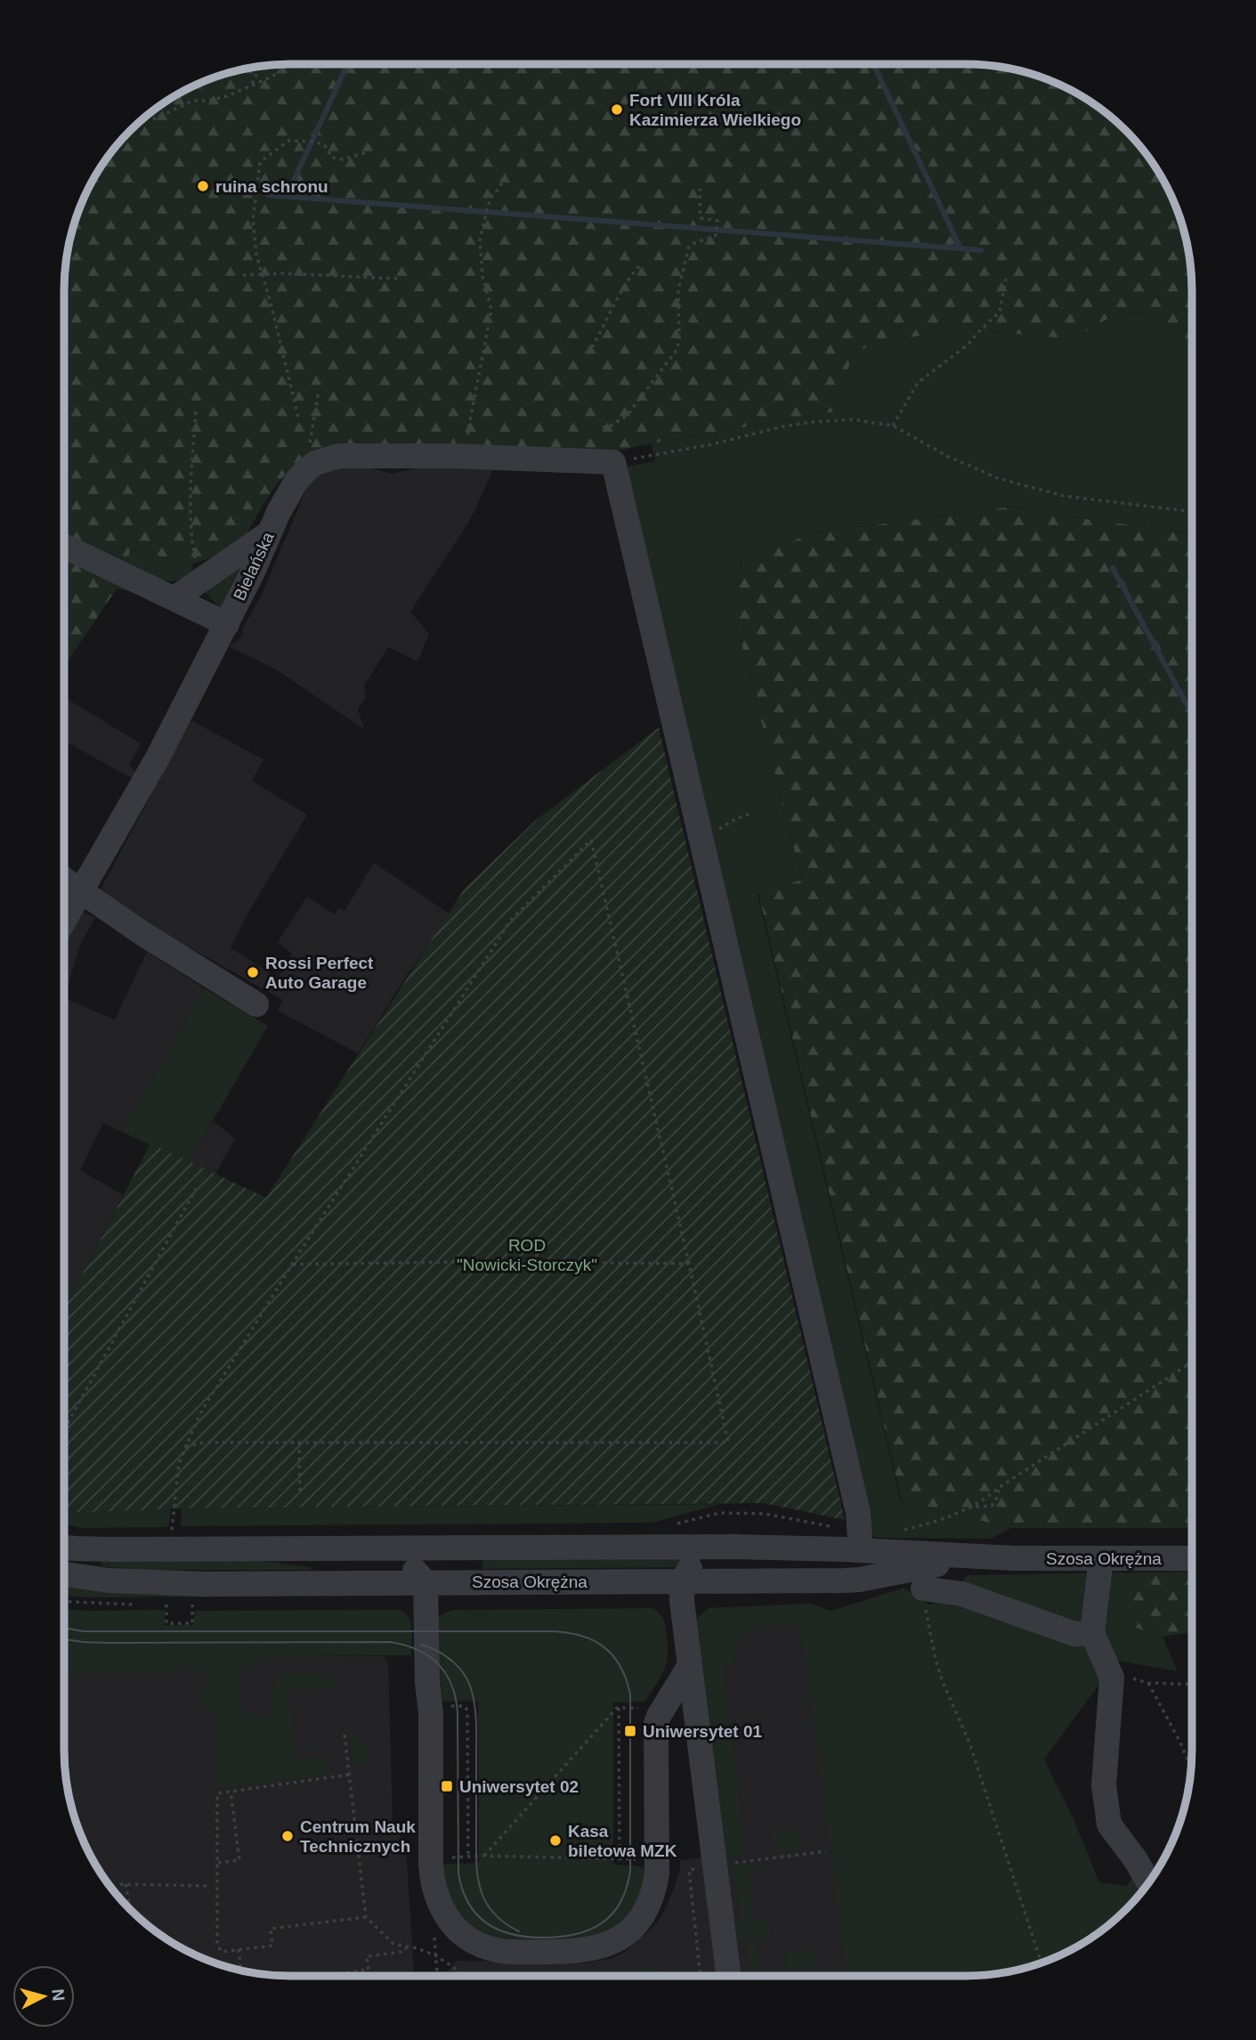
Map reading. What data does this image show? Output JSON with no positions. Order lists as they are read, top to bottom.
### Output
{
  "streets": {
    "street": ["Bielańska", "Szosa Okrężna"]
  },
  "parks": ["ROD \"Nowicki-Storczyk\""],
  "places": {
    "other": [
      "Fort VIII Króla Kazimierza Wielkiego",
      "ruina schronu",
      "Rossi Perfect Auto Garage",
      "Centrum Nauk Technicznych",
      "Kasa biletowa MZK"
    ],
    "transit": ["Uniwersytet 01", "Uniwersytet 02"]
  },
  "north": "right"
}
